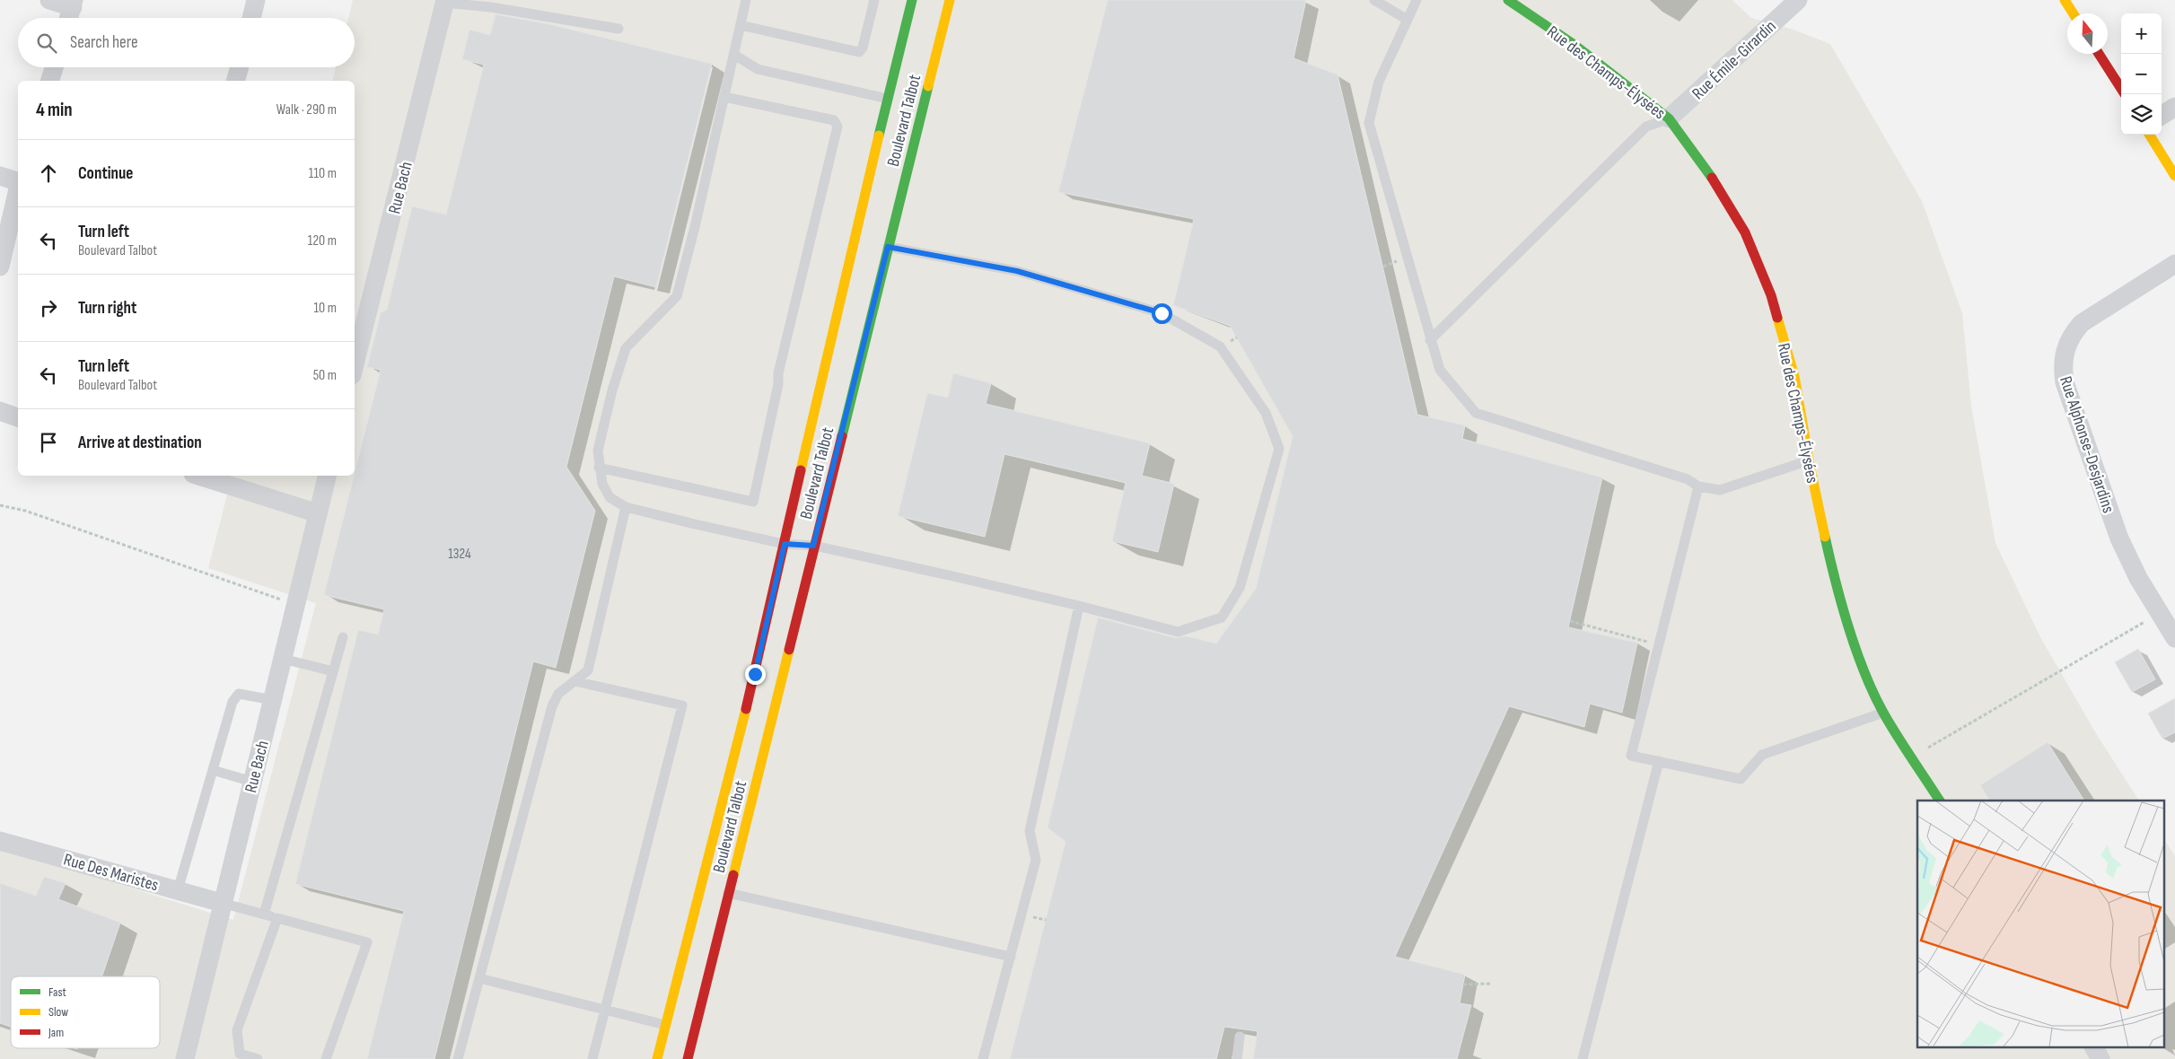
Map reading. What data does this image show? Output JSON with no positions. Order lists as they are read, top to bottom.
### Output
{
  "streets": {
    "main road": ["Rue des Champs-Élysées", "Boulevard Talbot"],
    "street": [
      "Rue Émile-Girardin",
      "Rue Bach",
      "Rue Alphonse-Desjardins",
      "Rue Des Maristes"
    ]
  },
  "crossings": [
    ["Rue Émile-Girardin", "Rue des Champs-Élysées"],
    ["Rue Bach", "Rue Des Maristes"]
  ],
  "house_numbers": ["1324"],
  "legend": ["Fast", "Slow", "Jam"],
  "north": "top",
  "page": {
    "map_buttons": ["+", "−"],
    "search": "Search here",
    "heading": ["4 min", "Walk · 290 m"],
    "list": [
      ["Continue", "110 m"],
      ["Turn left", "Boulevard Talbot", "120 m"],
      ["Turn right", "10 m"],
      ["Turn left", "Boulevard Talbot", "50 m"],
      "Arrive at destination"
    ]
  }
}
